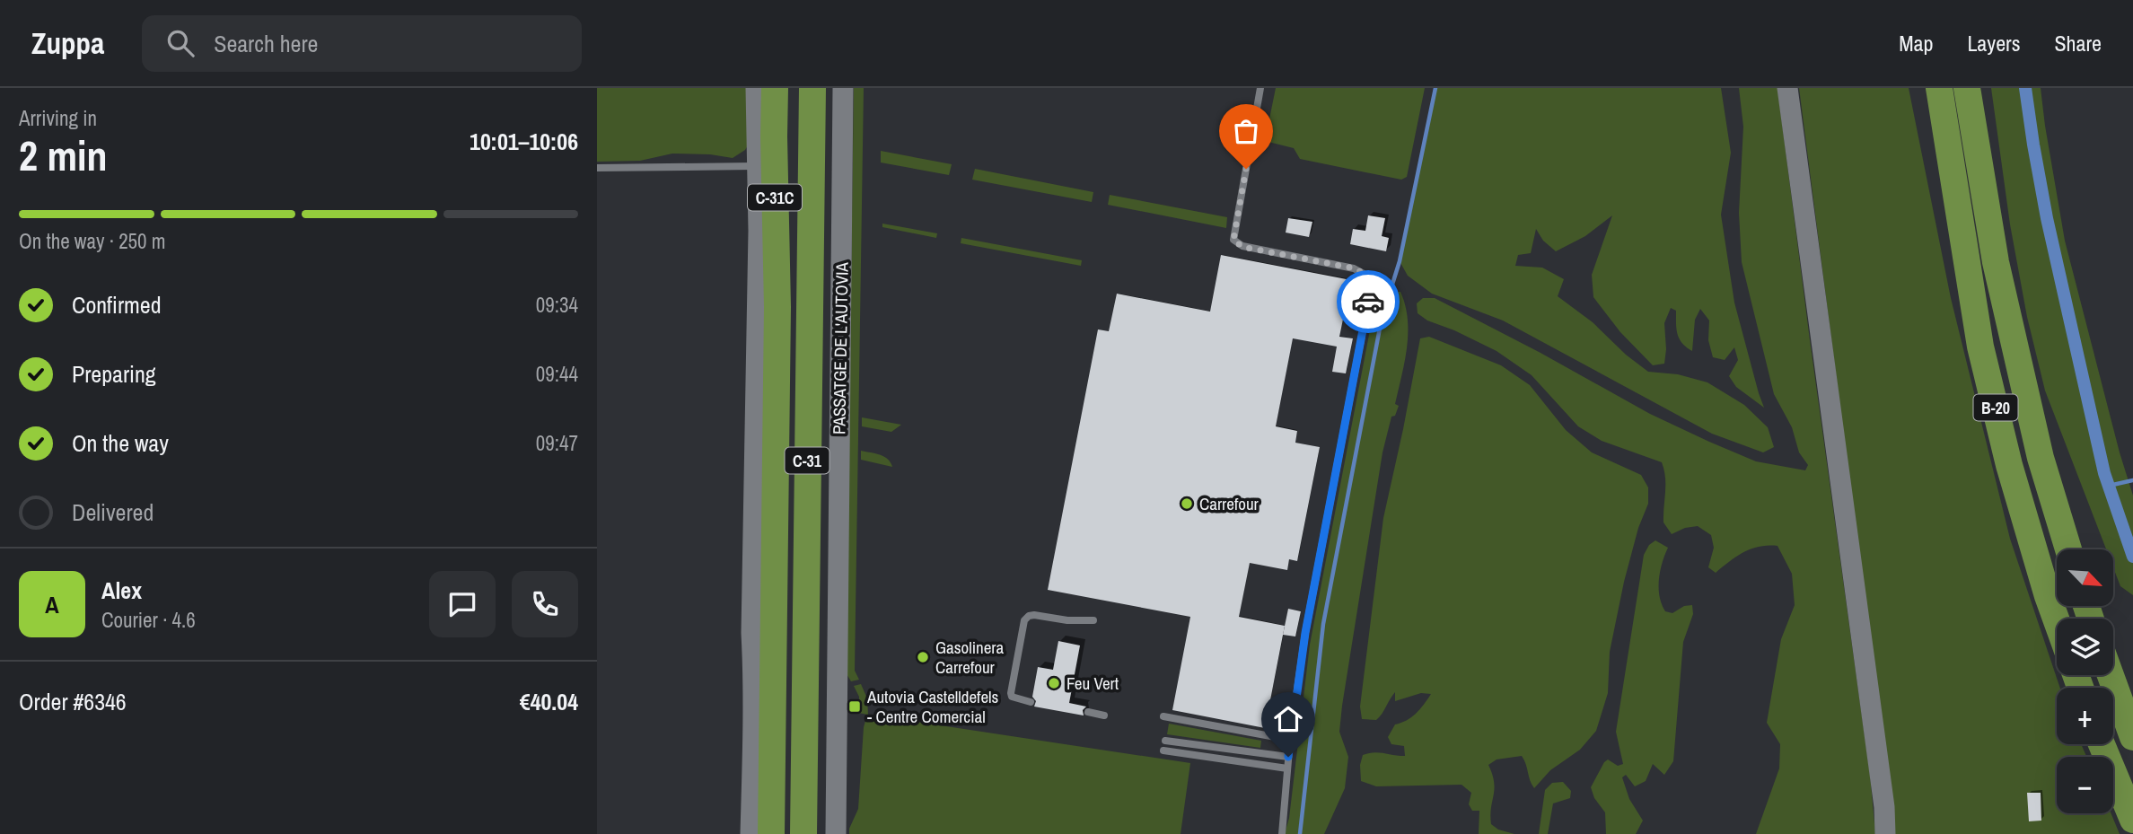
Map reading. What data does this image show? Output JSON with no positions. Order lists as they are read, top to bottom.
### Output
{
  "streets": {
    "highway": ["C-31C", "B-20", "C-31"],
    "street": ["PASSATGE DE L'AUTOVIA"]
  },
  "crossings": [
    ["C-31C", "C-31"]
  ],
  "places": {
    "other": ["Carrefour", "Gasolinera Carrefour", "Feu Vert"],
    "transit": ["Autovia Castelldefels - Centre Comercial"]
  },
  "north": "bottom right",
  "page": {
    "header": "Zuppa",
    "search": "Search here",
    "nav": ["Map", "Layers", "Share"],
    "heading": ["2 min", "Arriving in", "10:01–10:06"],
    "panel": [
      "Alex",
      "Courier · 4.6",
      "Order #6346",
      "€40.04"
    ],
    "bar": "On the way · 250 m",
    "list": [
      ["Confirmed", "09:34"],
      ["Preparing", "09:44"],
      ["On the way", "09:47"],
      "Delivered"
    ],
    "map_buttons": ["+", "−"],
    "round": "A"
  }
}
